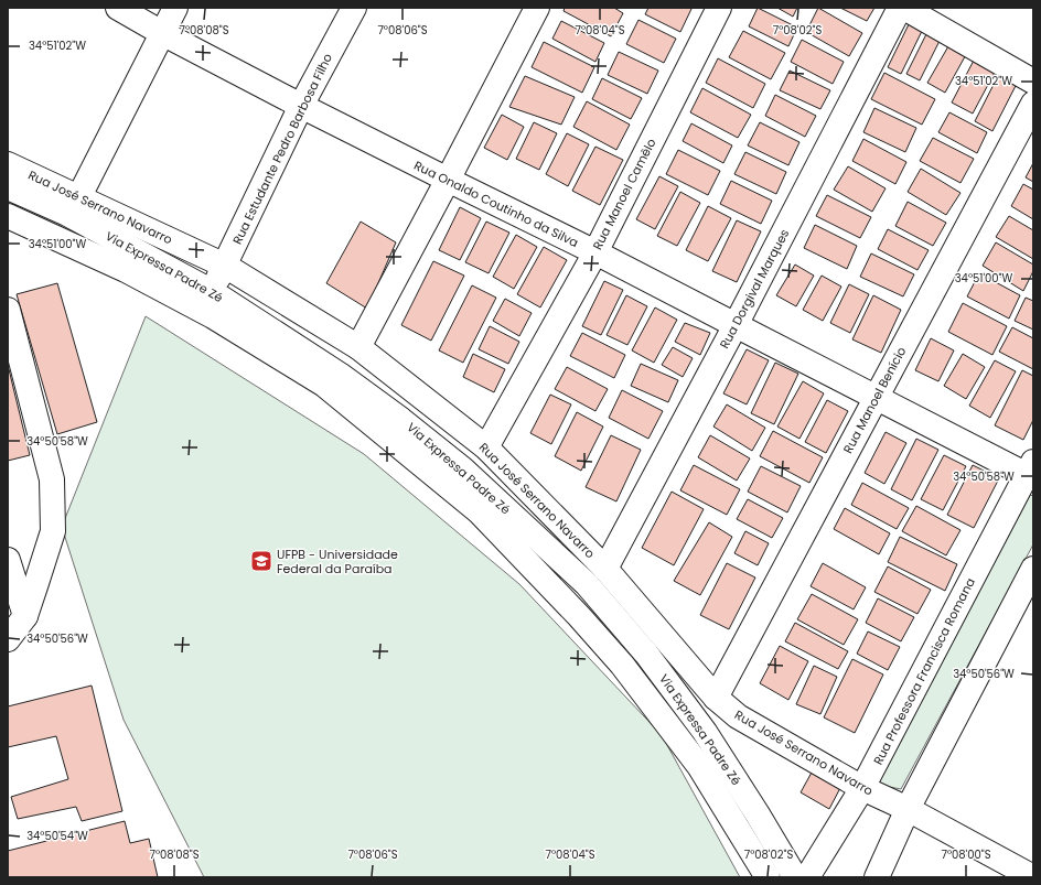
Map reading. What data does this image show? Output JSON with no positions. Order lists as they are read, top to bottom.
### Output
{
  "streets": {
    "street": [
      "Rua Estudante Pedro Barbosa Filho",
      "Rua Manoel Camêlo",
      "Rua Onaldo Coutinho da Silva",
      "Rua José Serrano Navarro",
      "Via Expressa Padre Zé",
      "Rua Dorgival Marques",
      "Rua Manoel Benício",
      "Rua Professora Francisca Romana"
    ]
  },
  "crossings": [
    ["Rua Estudante Pedro Barbosa Filho", "Rua Onaldo Coutinho da Silva"],
    ["Rua Estudante Pedro Barbosa Filho", "Rua José Serrano Navarro"],
    ["Rua Estudante Pedro Barbosa Filho", "Via Expressa Padre Zé"],
    ["Rua Manoel Camêlo", "Rua Onaldo Coutinho da Silva"],
    ["Rua Manoel Camêlo", "Rua José Serrano Navarro"],
    ["Rua Onaldo Coutinho da Silva", "Rua Dorgival Marques"],
    ["Rua Onaldo Coutinho da Silva", "Rua Manoel Benício"],
    ["Rua Onaldo Coutinho da Silva", "Rua Professora Francisca Romana"],
    ["Rua José Serrano Navarro", "Rua Dorgival Marques"],
    ["Rua José Serrano Navarro", "Rua Manoel Benício"],
    ["Rua José Serrano Navarro", "Rua Professora Francisca Romana"]
  ],
  "places": {
    "school or university": ["UFPB - Universidade Federal da Paraíba"]
  },
  "coordinates": [
    "7°08'08\"S",
    "7°08'06\"S",
    "7°08'04\"S",
    "7°08'02\"S",
    "34°51'02\"W",
    "34°51'00\"W",
    "34°50'58\"W",
    "34°50'56\"W",
    "34°50'54\"W",
    "7°08'00\"S"
  ]
}
